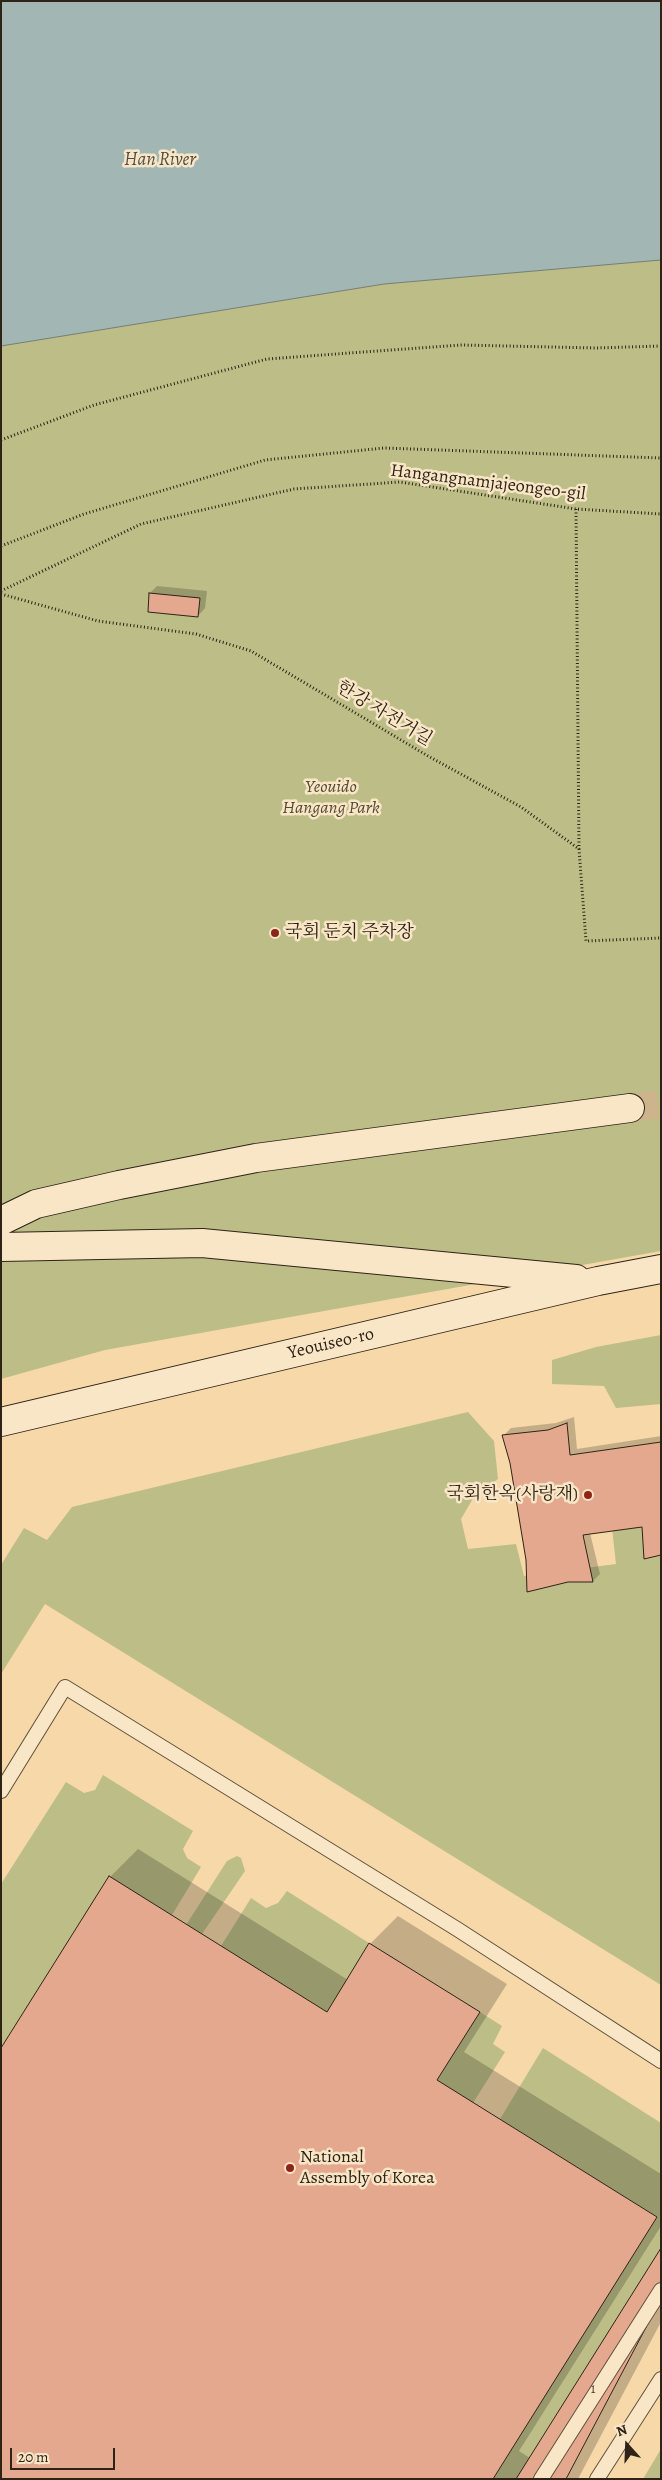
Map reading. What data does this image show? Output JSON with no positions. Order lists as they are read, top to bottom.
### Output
{
  "streets": {
    "main road": ["Yeouiseo-ro"],
    "path": ["Hangangnamjajeongeo-gil", "한강 자전거길"]
  },
  "crossings": [
    ["Hangangnamjajeongeo-gil", "한강 자전거길"]
  ],
  "water": ["Han River"],
  "parks": ["Yeouido Hangang Park"],
  "places": ["국회 둔치 주차장", "국회한옥(사랑재)", "National Assembly of Korea"],
  "house_numbers": ["1"],
  "scale_bar": "20 m",
  "north": "top"
}
